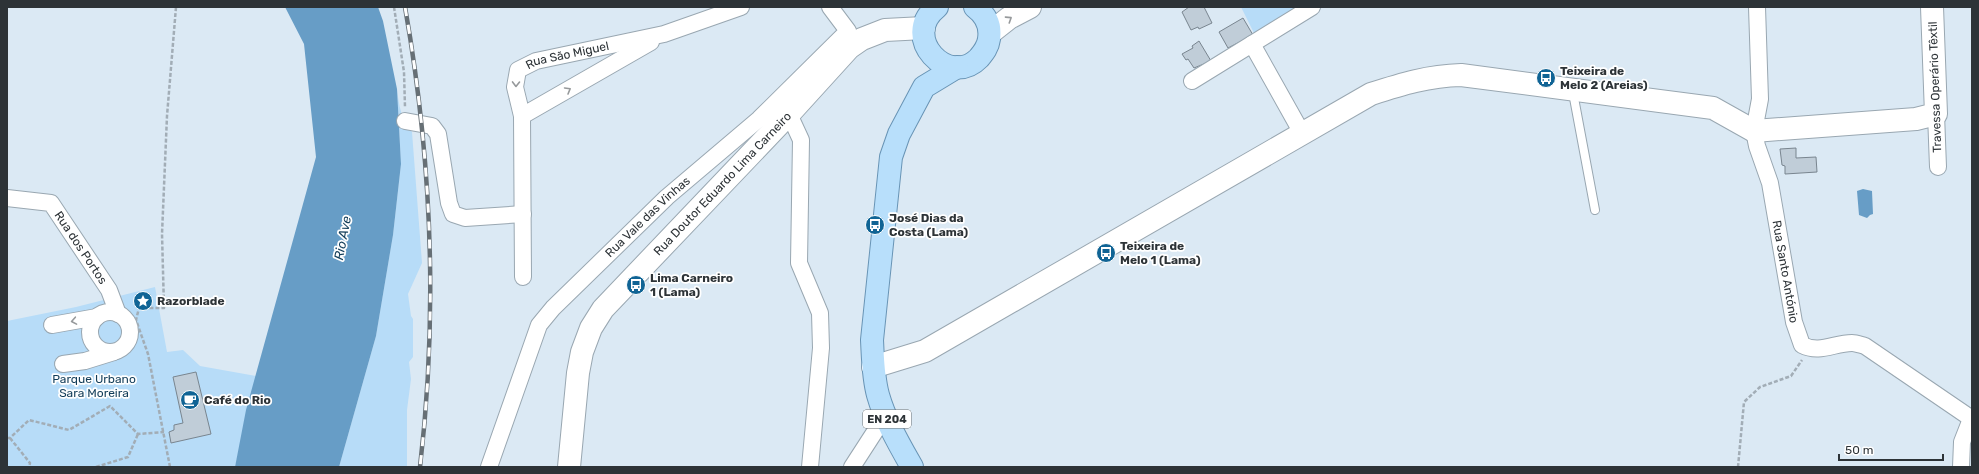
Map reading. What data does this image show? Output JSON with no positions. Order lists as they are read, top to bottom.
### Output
{
  "streets": {
    "main road": ["EN 204"],
    "street": [
      "Rua São Miguel",
      "Travessa Operário Têxtil",
      "Rua Doutor Eduardo Lima Carneiro",
      "Rua Vale das Vinhas",
      "Rua dos Portos",
      "Rua Santo António"
    ]
  },
  "crossings": [
    ["Rua Doutor Eduardo Lima Carneiro", "EN 204"]
  ],
  "water": ["Rio Ave"],
  "parks": ["Parque Urbano Sara Moreira"],
  "places": {
    "bus stop": [
      "Teixeira de Melo 2 (Areias)",
      "José Dias da Costa (Lama)",
      "Teixeira de Melo 1 (Lama)",
      "Lima Carneiro 1 (Lama)"
    ],
    "place": ["Razorblade"],
    "cafe": ["Café do Rio"]
  },
  "scale_bar": "50 m"
}
